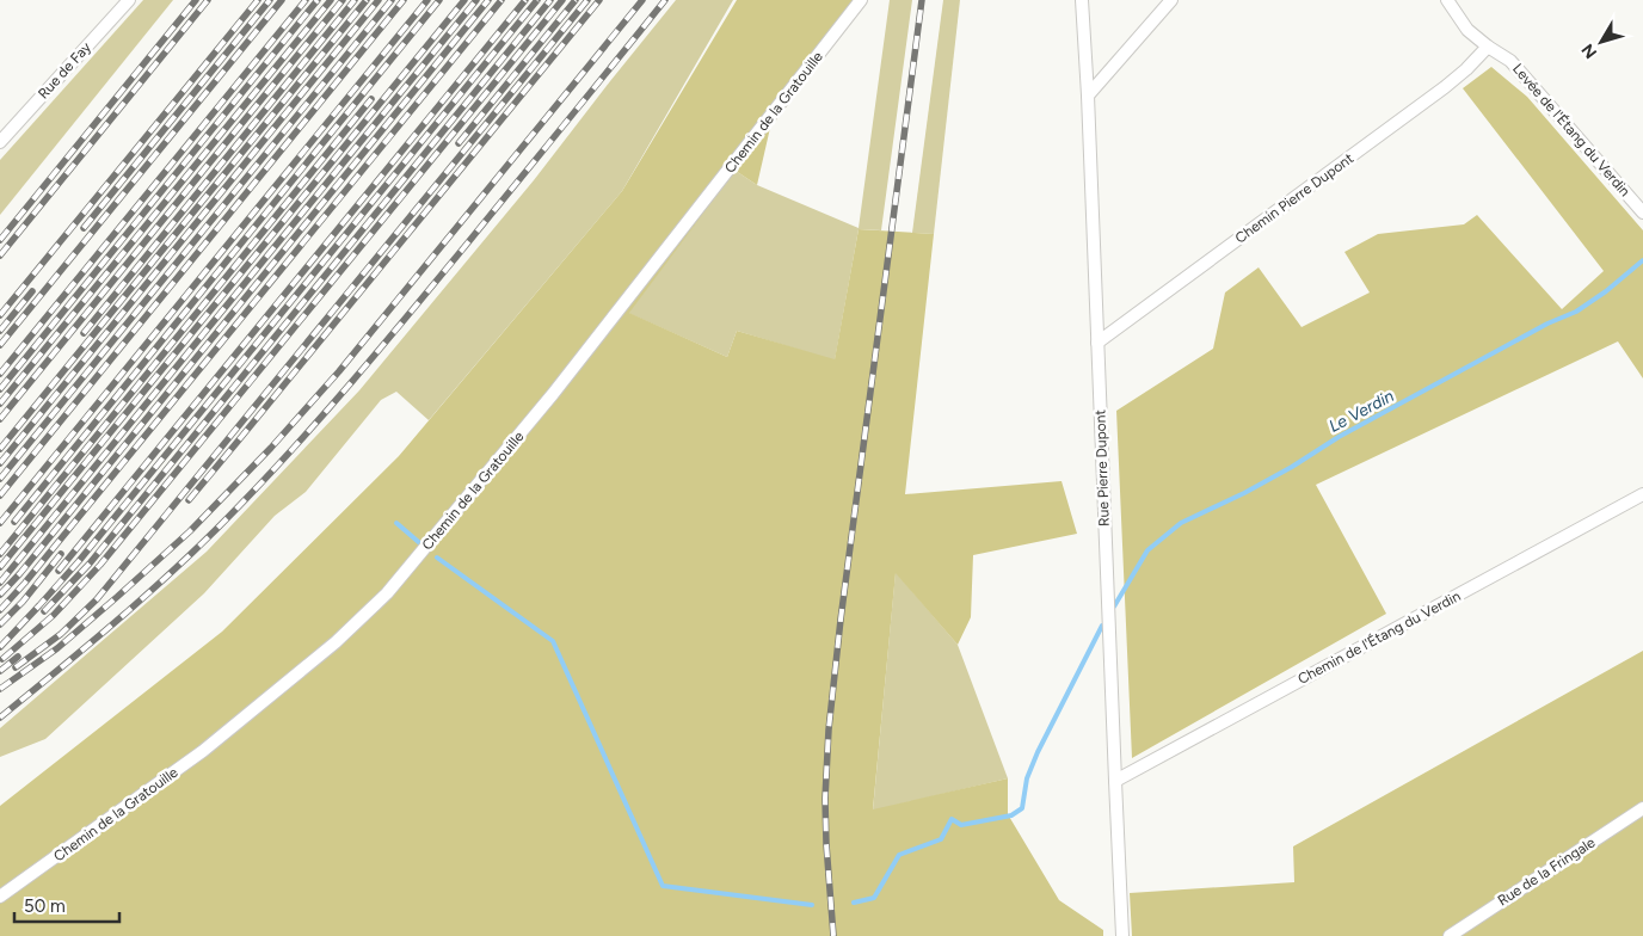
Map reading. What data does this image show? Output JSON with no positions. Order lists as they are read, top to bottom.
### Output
{
  "streets": {
    "street": [
      "Rue de Fay",
      "Chemin de la Gratouille",
      "Levée de l'Étang du Verdin",
      "Chemin Pierre Dupont",
      "Rue Pierre Dupont",
      "Chemin de l'Étang du Verdin",
      "Rue de la Fringale"
    ]
  },
  "crossings": [
    ["Levée de l'Étang du Verdin", "Chemin Pierre Dupont"],
    ["Chemin Pierre Dupont", "Rue Pierre Dupont"],
    ["Rue Pierre Dupont", "Chemin de l'Étang du Verdin"]
  ],
  "water": ["Le Verdin"],
  "scale_bar": "50 m",
  "north": "bottom left"
}
